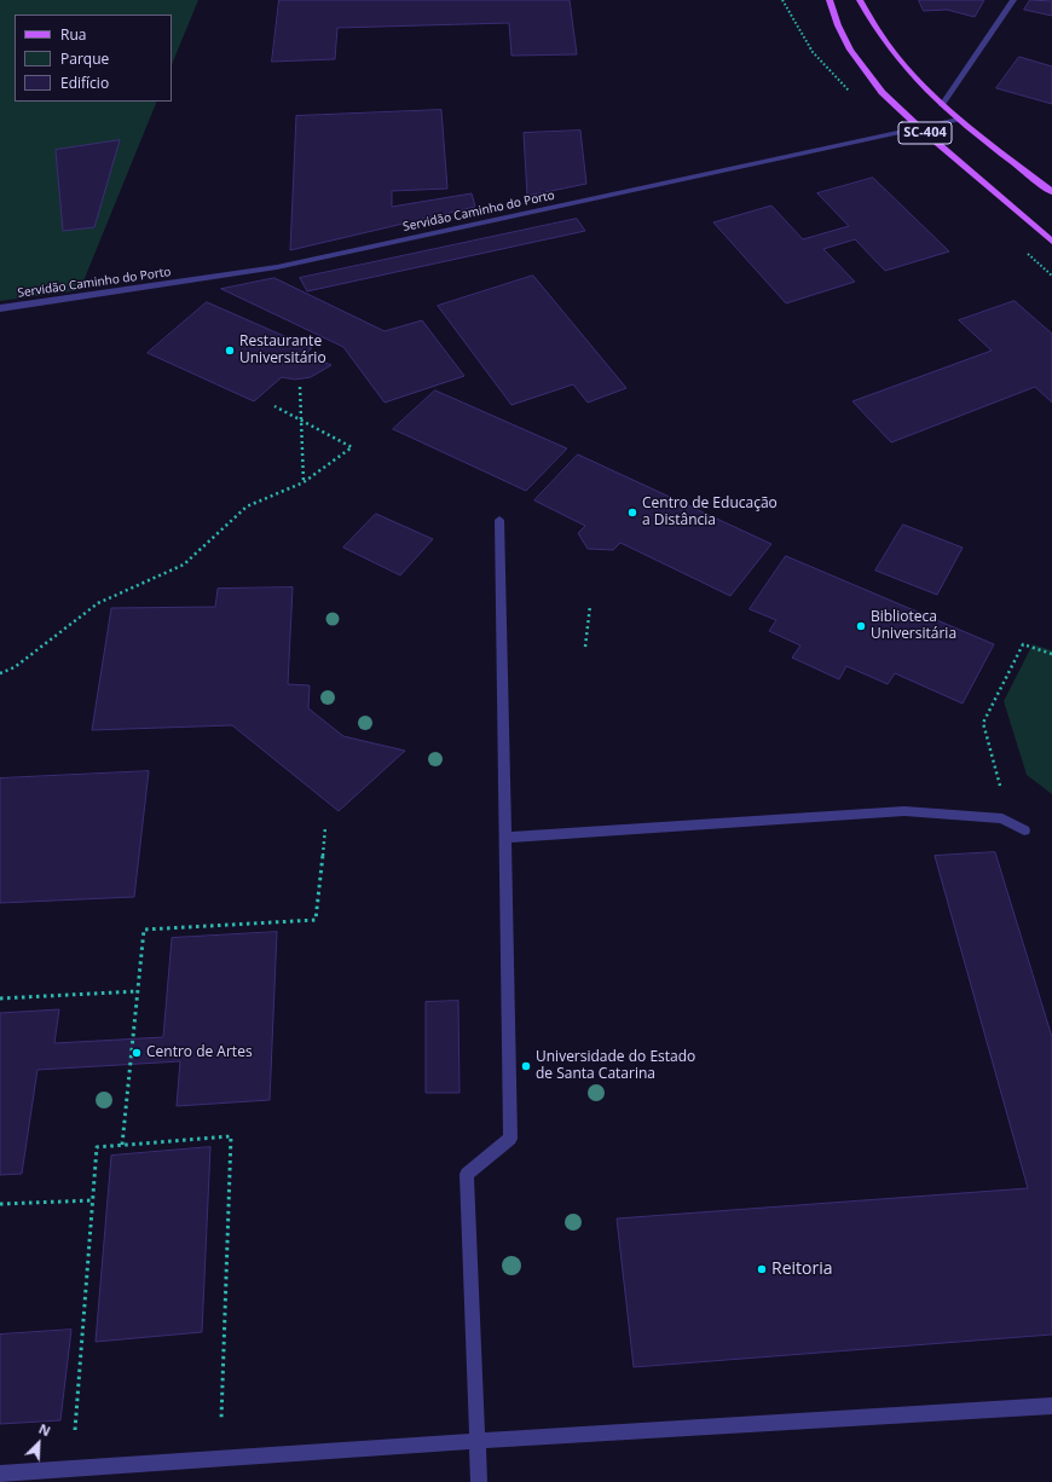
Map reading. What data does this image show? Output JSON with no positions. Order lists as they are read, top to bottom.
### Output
{
  "streets": {
    "main road": ["SC-404"],
    "street": ["Servidão Caminho do Porto"]
  },
  "crossings": [
    ["SC-404", "Servidão Caminho do Porto"]
  ],
  "places": [
    "Restaurante Universitário",
    "Centro de Educação a Distância",
    "Biblioteca Universitária",
    "Centro de Artes",
    "Universidade do Estado de Santa Catarina",
    "Reitoria"
  ],
  "legend": ["Rua", "Parque", "Edifício"],
  "north": "top right"
}
